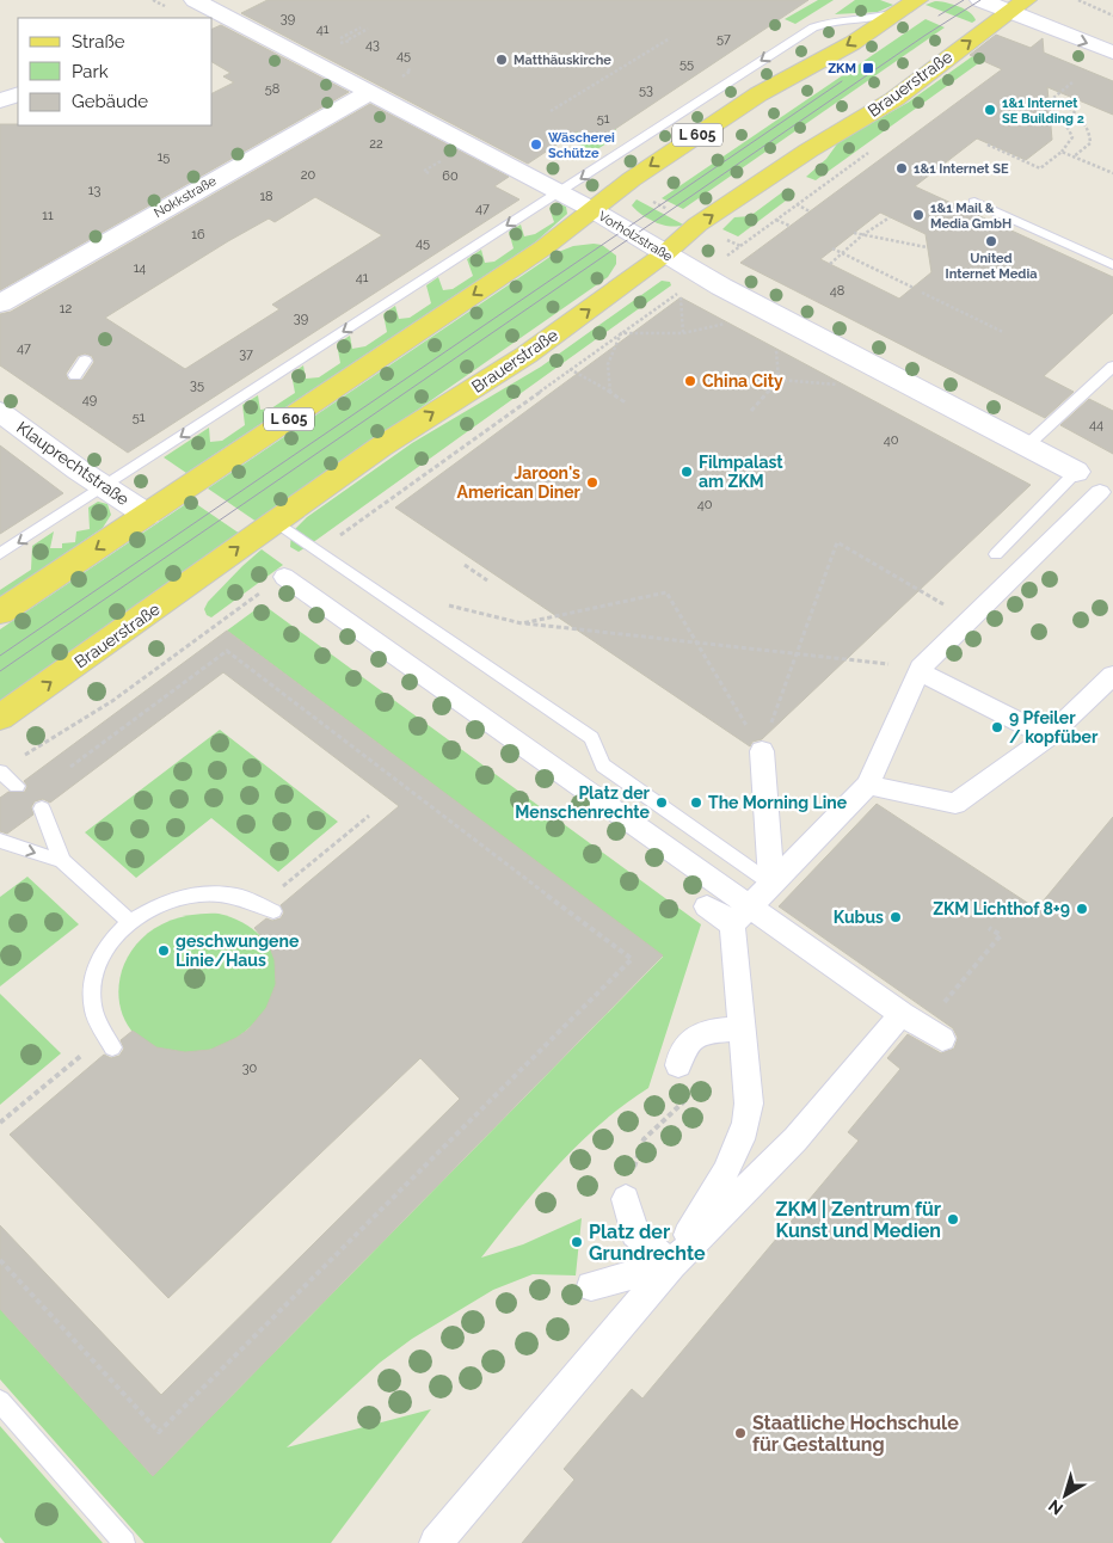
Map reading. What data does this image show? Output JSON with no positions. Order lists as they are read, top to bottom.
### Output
{
  "streets": {
    "main road": ["Brauerstraße", "L 605"],
    "street": ["Nokkstraße", "Vorholzstraße", "Klauprechtstraße"]
  },
  "crossings": [
    ["Brauerstraße", "Vorholzstraße"],
    ["L 605", "Vorholzstraße"],
    ["L 605", "Klauprechtstraße"],
    ["Nokkstraße", "Vorholzstraße"]
  ],
  "places": {
    "other": [
      "Matthäuskirche",
      "1&1 Internet SE Building 2",
      "Wäscherei Schütze",
      "1&1 Internet SE",
      "1&1 Mail & Media GmbH",
      "United Internet Media",
      "China City",
      "Filmpalast am ZKM",
      "Jaroon's American Diner",
      "9 Pfeiler / kopfüber",
      "Platz der Menschenrechte",
      "The Morning Line",
      "ZKM Lichthof 8+9",
      "Kubus",
      "geschwungene Linie/Haus",
      "ZKM | Zentrum für Kunst und Medien",
      "Platz der Grundrechte",
      "Staatliche Hochschule für Gestaltung"
    ],
    "transit": ["ZKM"]
  },
  "house_numbers": [
    "39",
    "41",
    "57",
    "43",
    "45",
    "55",
    "58",
    "53",
    "51",
    "22",
    "15",
    "20",
    "60",
    "13",
    "18",
    "47",
    "11",
    "16",
    "45",
    "14",
    "41",
    "48",
    "12",
    "39",
    "47",
    "37",
    "35",
    "49",
    "51",
    "44",
    "40",
    "40",
    "30"
  ],
  "legend": ["Straße", "Park", "Gebäude"],
  "north": "bottom left"
}
